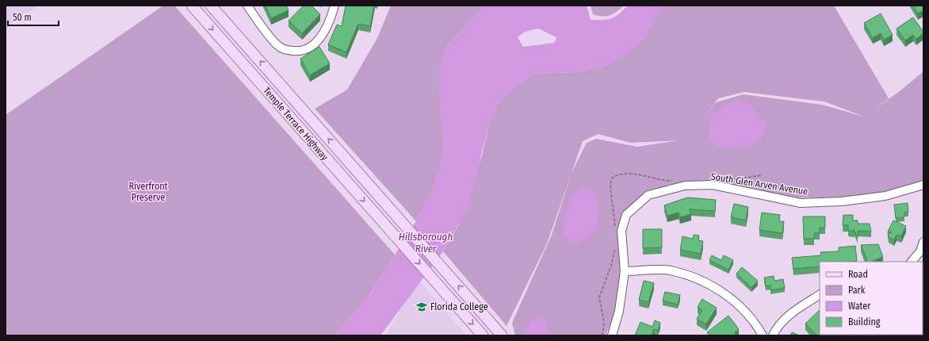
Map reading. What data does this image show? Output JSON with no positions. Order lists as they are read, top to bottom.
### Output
{
  "streets": {
    "main road": ["Temple Terrace Highway"],
    "street": ["South Glen Arven Avenue"]
  },
  "water": ["Hillsborough River"],
  "parks": ["Riverfront Preserve"],
  "places": {
    "school or university": ["Florida College"]
  },
  "legend": [
    "Road",
    "Park",
    "Water",
    "Building"
  ],
  "scale_bar": "50 m"
}
